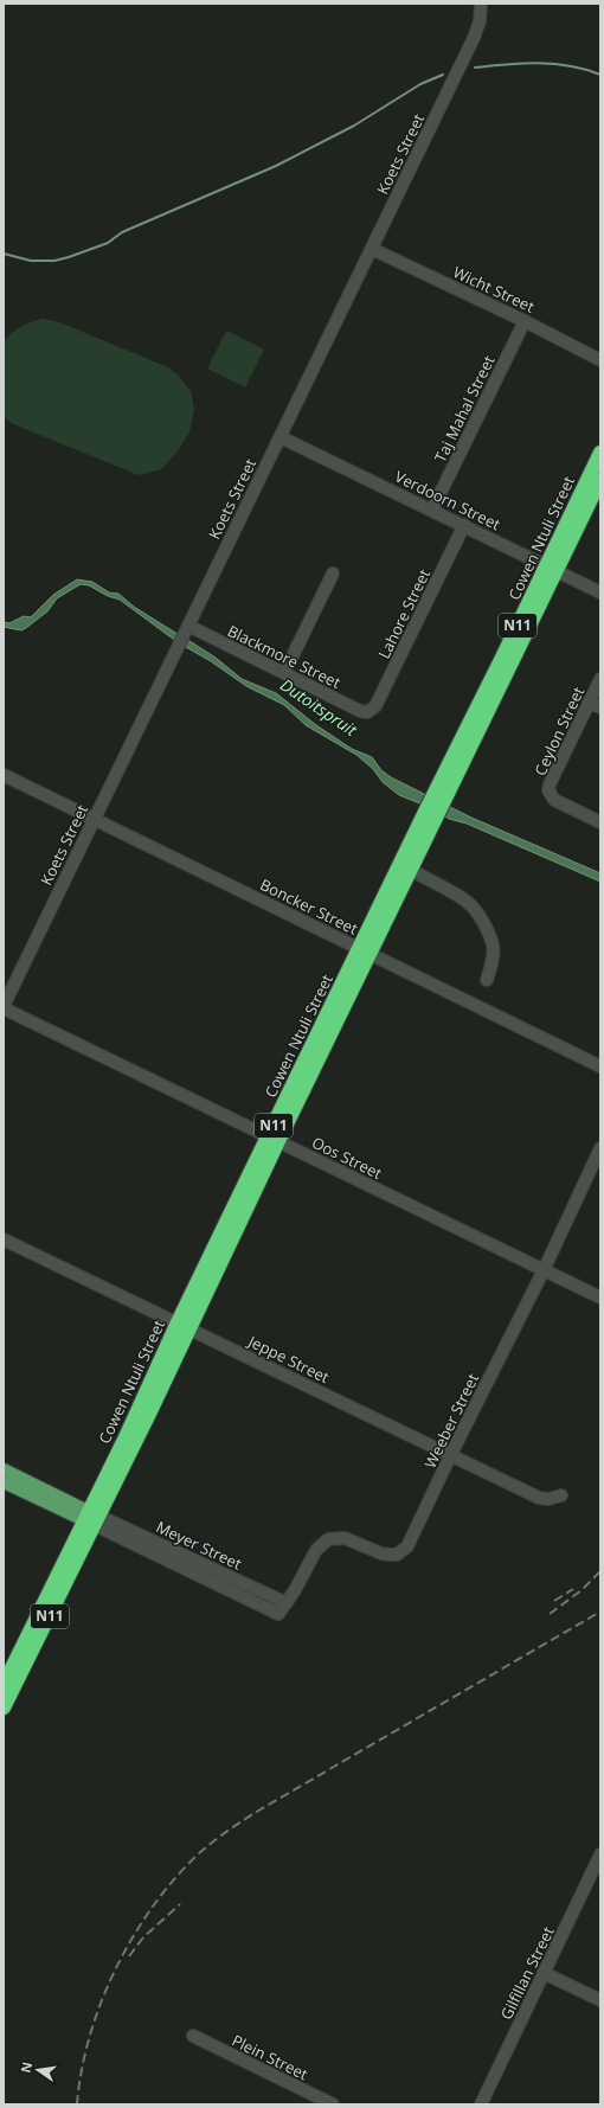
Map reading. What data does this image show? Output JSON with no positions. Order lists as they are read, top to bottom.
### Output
{
  "streets": {
    "highway": ["Cowen Ntuli Street", "N11"],
    "main road": ["Meyer Street"],
    "street": [
      "Koets Street",
      "Wicht Street",
      "Taj Mahal Street",
      "Verdoorn Street",
      "Lahore Street",
      "Blackmore Street",
      "Ceylon Street",
      "Boncker Street",
      "Oos Street",
      "Jeppe Street",
      "Weeber Street",
      "Gilfillan Street",
      "Plein Street"
    ]
  },
  "crossings": [
    ["Koets Street", "Wicht Street"],
    ["Koets Street", "Verdoorn Street"],
    ["Koets Street", "Blackmore Street"],
    ["Koets Street", "Boncker Street"],
    ["Koets Street", "Oos Street"],
    ["Wicht Street", "Taj Mahal Street"],
    ["Taj Mahal Street", "Verdoorn Street"],
    ["Verdoorn Street", "Cowen Ntuli Street"],
    ["Verdoorn Street", "Lahore Street"],
    ["Cowen Ntuli Street", "Boncker Street"],
    ["Cowen Ntuli Street", "Oos Street"],
    ["Cowen Ntuli Street", "Jeppe Street"],
    ["Cowen Ntuli Street", "Meyer Street"],
    ["Lahore Street", "Blackmore Street"],
    ["Oos Street", "Weeber Street"],
    ["Jeppe Street", "Weeber Street"],
    ["Weeber Street", "Meyer Street"]
  ],
  "water": ["Dutoitspruit"],
  "north": "left"
}
